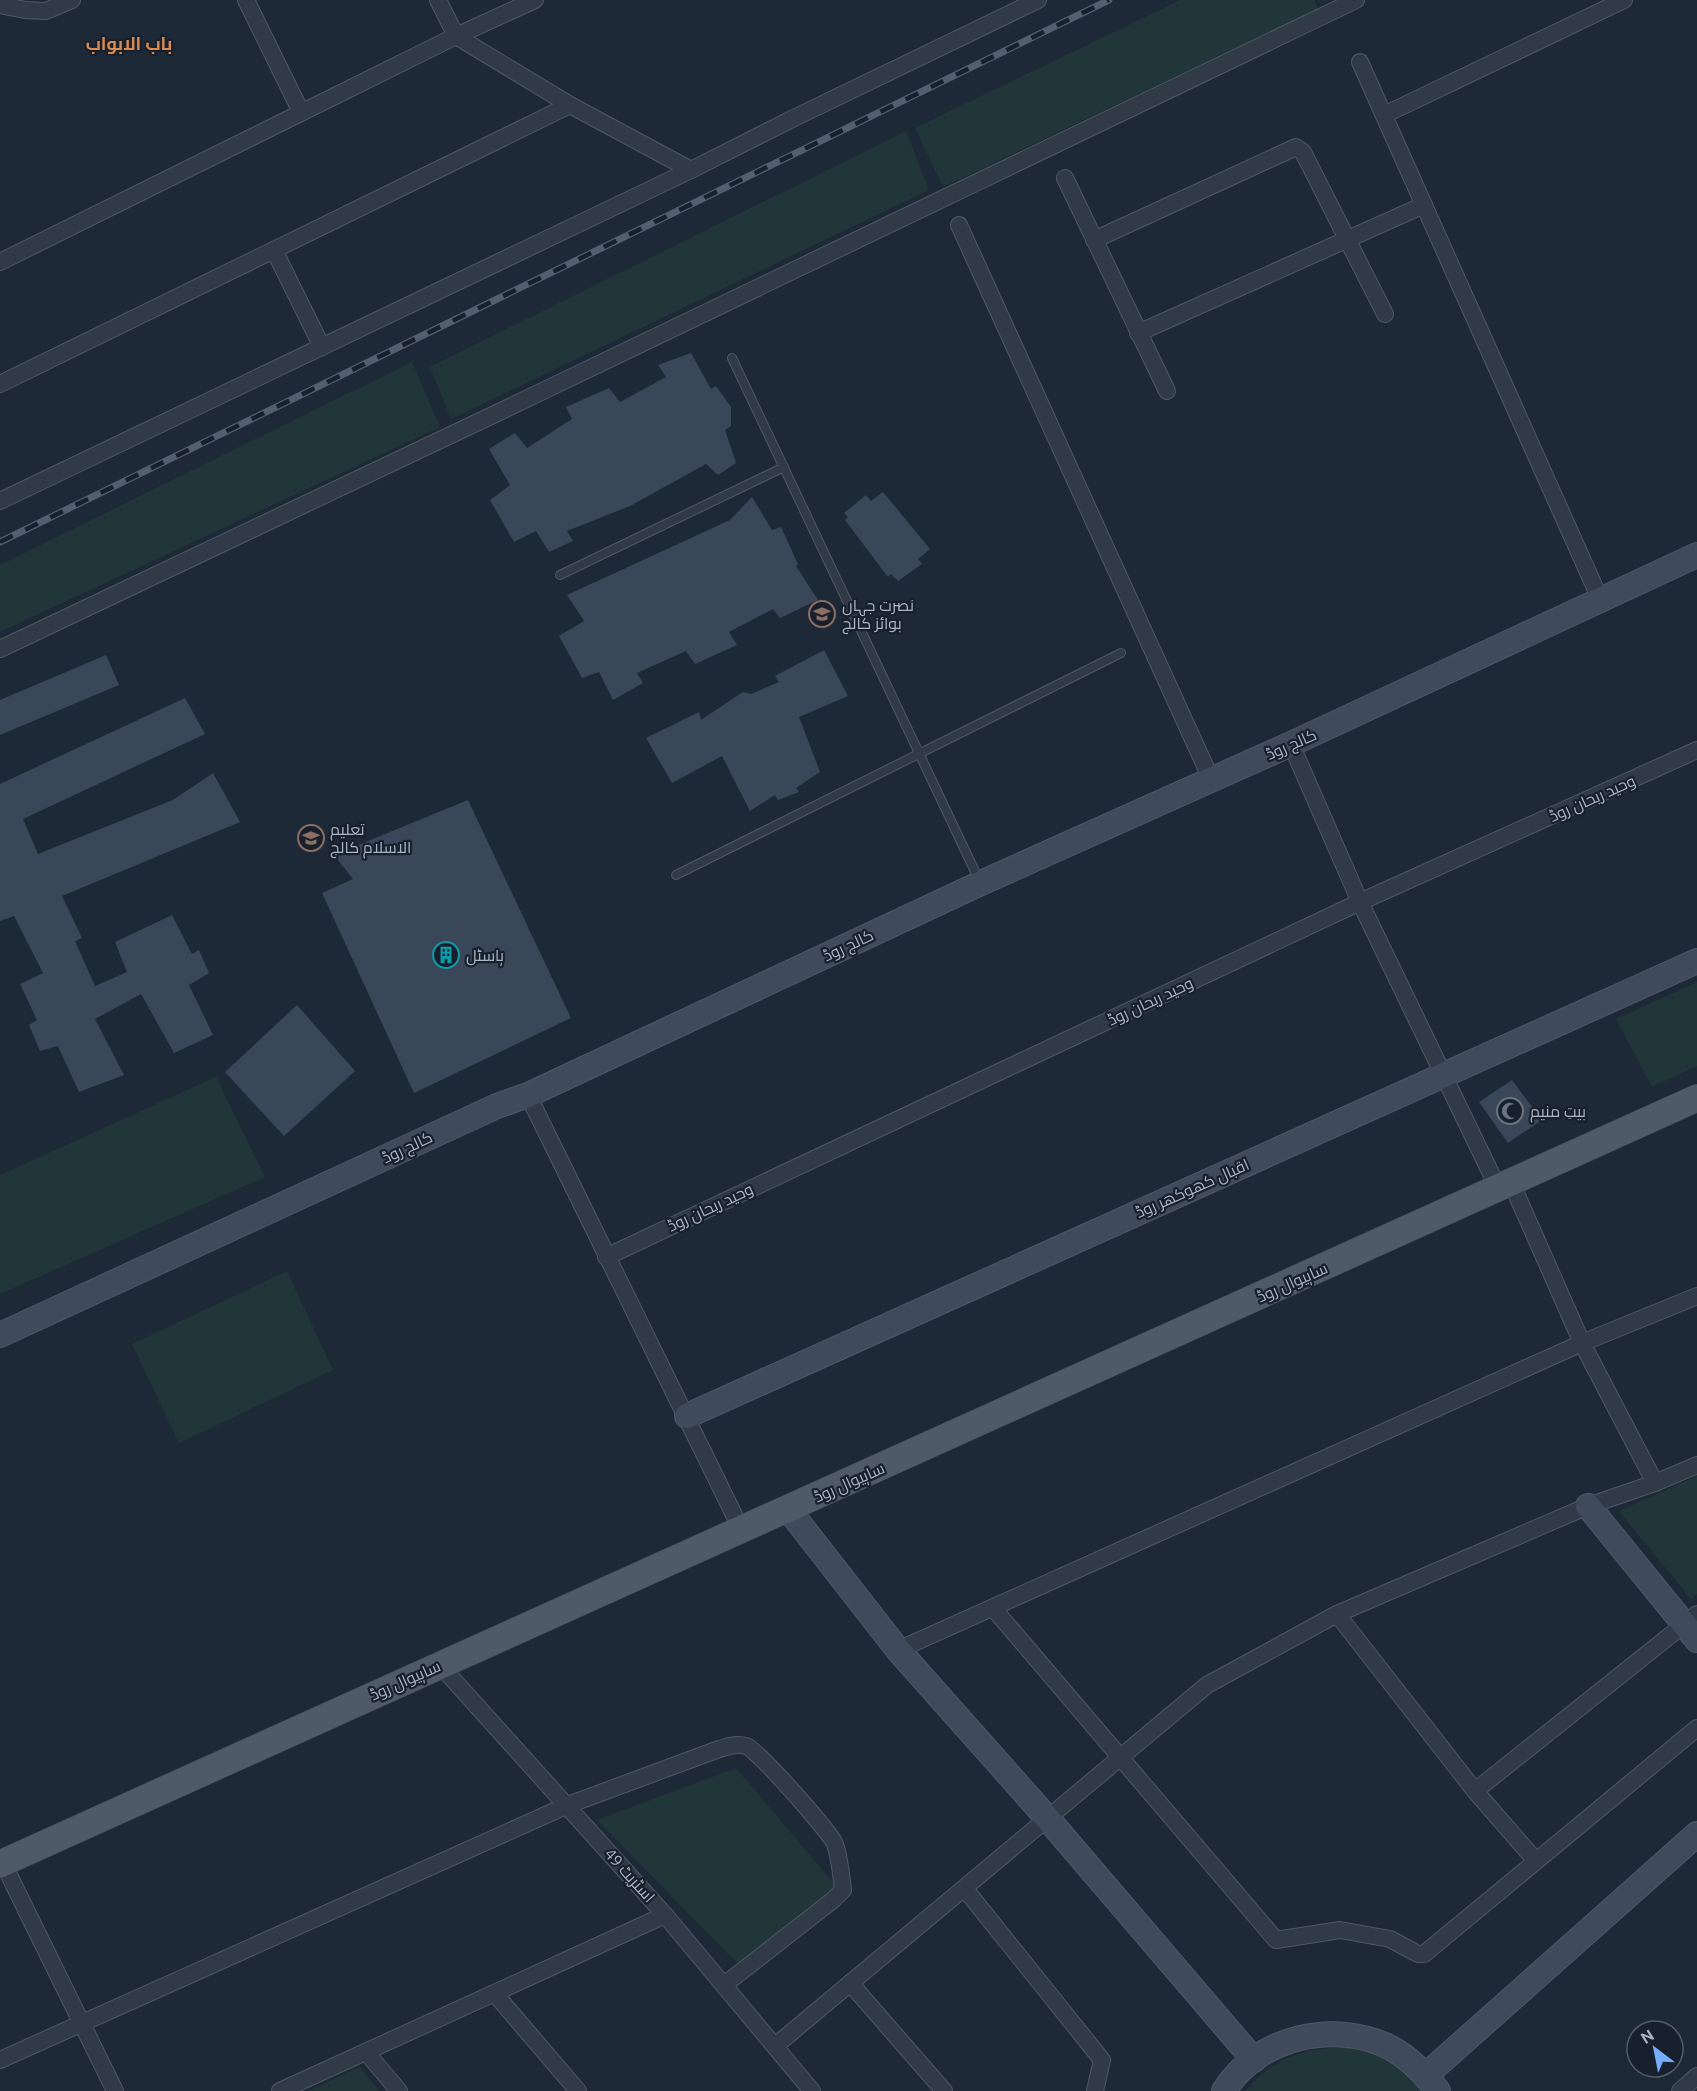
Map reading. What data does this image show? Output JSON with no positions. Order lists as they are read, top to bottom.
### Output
{
  "streets": {
    "main road": ["ساہیوال روڈ"],
    "street": [
      "کالج روڈ",
      "وحید ریحان روڈ",
      "اقبال کھوکھر روڈ",
      "اسٹریٹ 49"
    ]
  },
  "crossings": [
    ["ساہیوال روڈ", "اسٹریٹ 49"]
  ],
  "districts": ["باب الابواب"],
  "places": {
    "school or university": ["نصرت جہاں بوائز کالج", "تعلیم الاسلام کالج"],
    "building": ["ہاسٹل"],
    "mosque": ["بیتِ منیم"]
  },
  "north": "top left"
}
